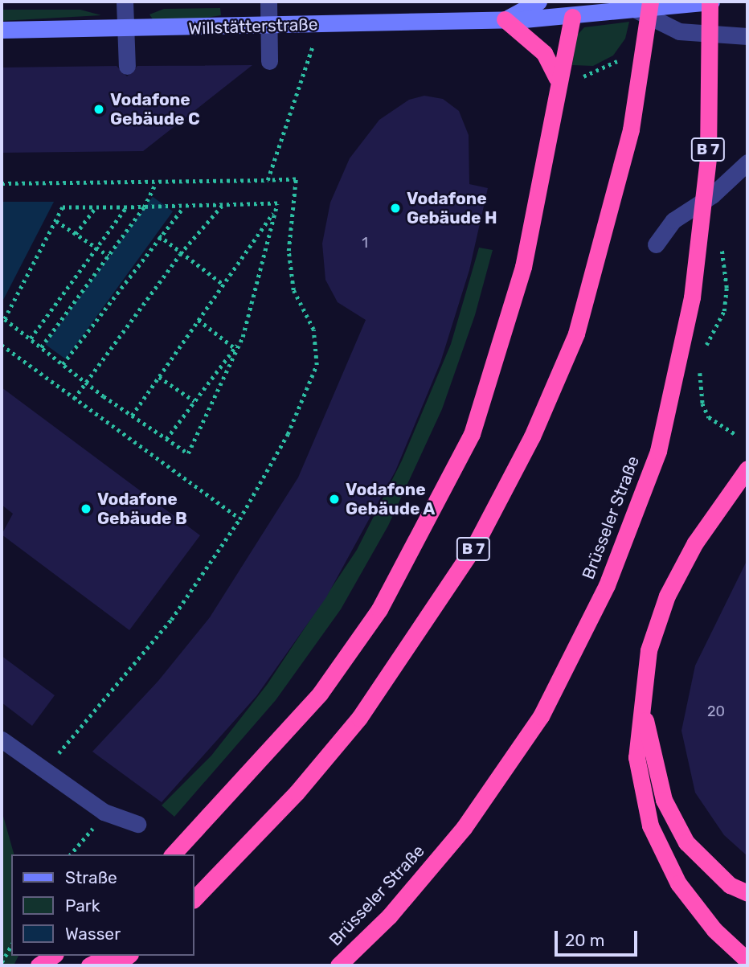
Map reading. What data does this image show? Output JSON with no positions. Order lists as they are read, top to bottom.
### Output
{
  "streets": {
    "highway": ["B 7", "Brüsseler Straße"],
    "street": ["Willstätterstraße"]
  },
  "crossings": [
    ["Willstätterstraße", "B 7"],
    ["Willstätterstraße", "Brüsseler Straße"]
  ],
  "places": [
    "Vodafone Gebäude C",
    "Vodafone Gebäude H",
    "Vodafone Gebäude A",
    "Vodafone Gebäude B"
  ],
  "house_numbers": ["1", "20"],
  "legend": ["Straße", "Park", "Wasser"],
  "scale_bar": "20 m"
}
